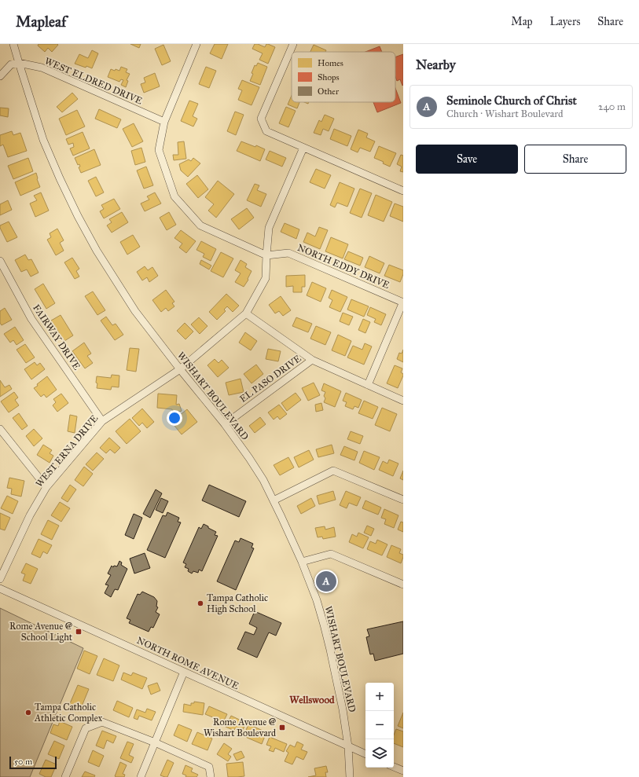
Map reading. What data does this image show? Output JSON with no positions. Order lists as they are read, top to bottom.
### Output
{
  "streets": {
    "street": [
      "WEST ELDRED DRIVE",
      "NORTH EDDY DRIVE",
      "FAIRWAY DRIVE",
      "EL PASO DRIVE",
      "WISHART BOULEVARD",
      "WEST ERNA DRIVE",
      "NORTH ROME AVENUE"
    ]
  },
  "crossings": [
    ["WEST ELDRED DRIVE", "WISHART BOULEVARD"],
    ["NORTH EDDY DRIVE", "WEST ERNA DRIVE"],
    ["FAIRWAY DRIVE", "WEST ERNA DRIVE"],
    ["EL PASO DRIVE", "WISHART BOULEVARD"],
    ["WISHART BOULEVARD", "WEST ERNA DRIVE"],
    ["WISHART BOULEVARD", "NORTH ROME AVENUE"]
  ],
  "districts": ["Wellswood"],
  "places": {
    "other": ["Tampa Catholic High School", "Tampa Catholic Athletic Complex"],
    "transit": ["Rome Avenue @ School Light", "Rome Avenue @ Wishart Boulevard"]
  },
  "legend": ["Homes", "Shops", "Other"],
  "scale_bar": "50 m",
  "page": {
    "header": "Mapleaf",
    "nav": ["Map", "Layers", "Share"],
    "heading": "Nearby",
    "list": [
      {
        "mark": "A",
        "name": "Seminole Church of Christ",
        "note": "Church · Wishart Boulevard",
        "value": "240 m"
      }
    ],
    "buttons": ["Save", "Share"],
    "pins": "A",
    "map_buttons": ["+", "−"],
    "scale": "50 m"
  }
}
